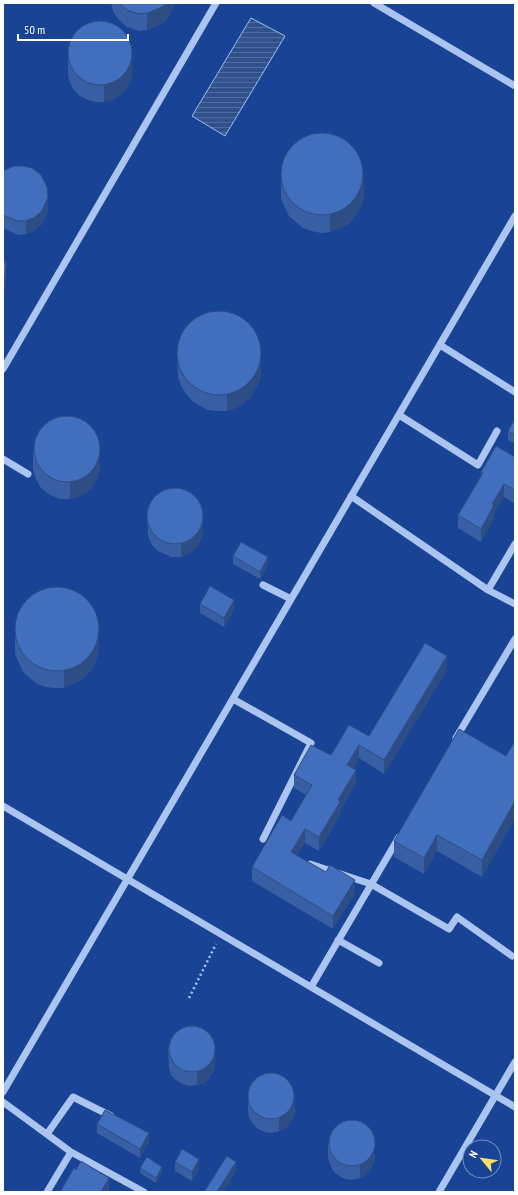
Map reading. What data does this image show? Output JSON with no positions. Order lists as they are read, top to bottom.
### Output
{
  "scale_bar": "50 m",
  "north": "top left"
}
